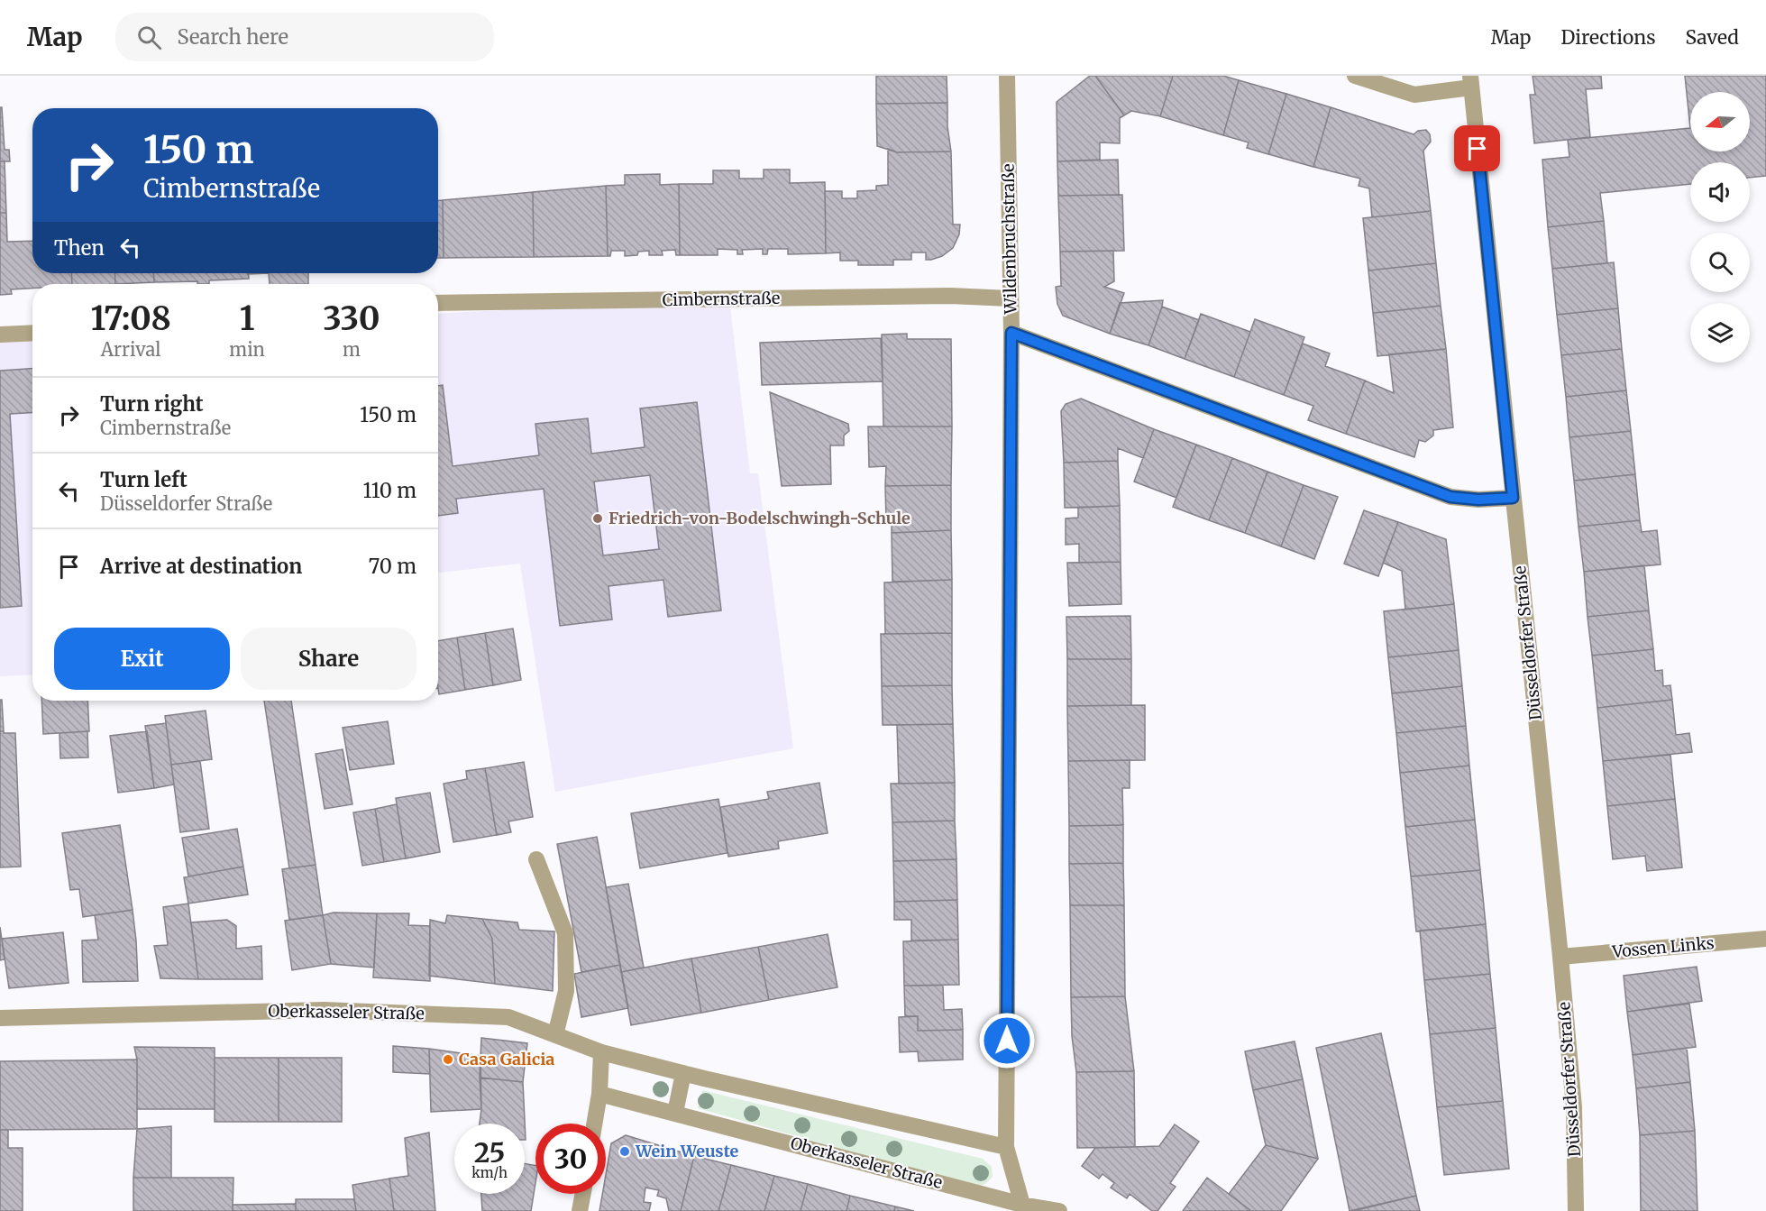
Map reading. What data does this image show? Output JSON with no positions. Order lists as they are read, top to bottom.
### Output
{
  "streets": {
    "street": [
      "Wildenbruchstraße",
      "Cimbernstraße",
      "Düsseldorfer Straße",
      "Vossen Links",
      "Oberkasseler Straße"
    ]
  },
  "crossings": [
    ["Wildenbruchstraße", "Cimbernstraße"],
    ["Wildenbruchstraße", "Oberkasseler Straße"],
    ["Düsseldorfer Straße", "Vossen Links"]
  ],
  "places": ["Friedrich-von-Bodelschwingh-Schule", "Casa Galicia", "Wein Weuste"],
  "north": "left",
  "page": {
    "header": "Map",
    "search": "Search here",
    "nav": ["Map", "Directions", "Saved"],
    "turn": ["150 m", "Cimbernstraße"],
    "then": "Then",
    "eta": [
      "17:08",
      "Arrival",
      "1",
      "min",
      "330",
      "m"
    ],
    "list": [
      {
        "name": "Turn right",
        "note": "Cimbernstraße",
        "value": "150 m"
      },
      {
        "name": "Turn left",
        "note": "Düsseldorfer Straße",
        "value": "110 m"
      },
      {
        "name": "Arrive at destination",
        "value": "70 m"
      }
    ],
    "buttons": ["Exit", "Share"],
    "speed": "25 km/h",
    "limit": "30"
  }
}
